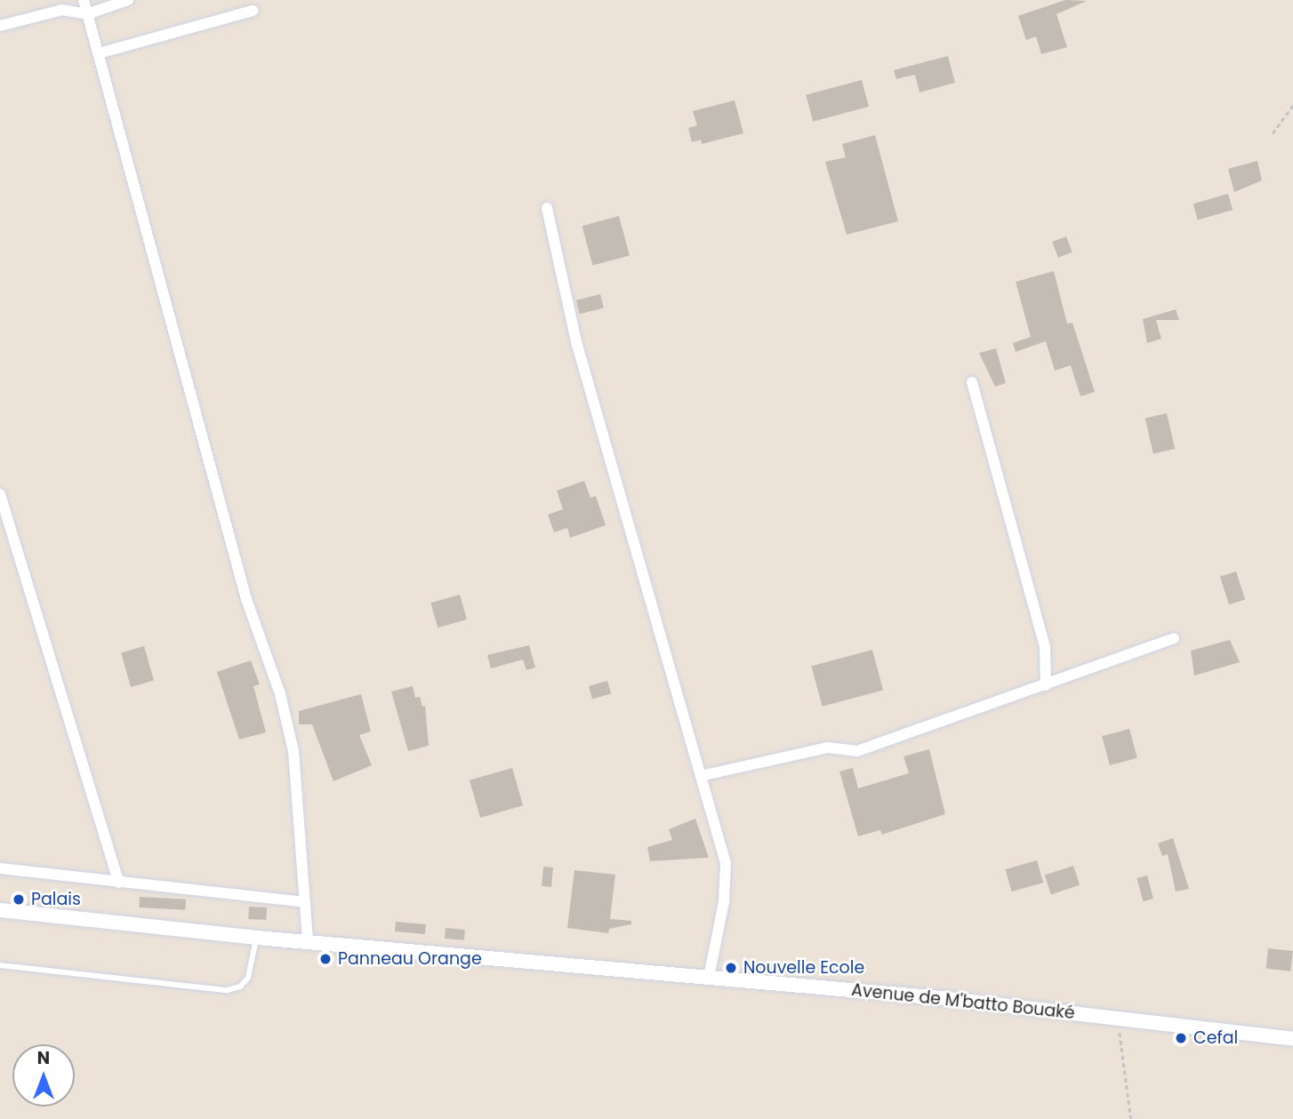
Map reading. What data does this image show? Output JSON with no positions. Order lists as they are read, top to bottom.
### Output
{
  "streets": {
    "street": ["Avenue de M'batto Bouaké"]
  },
  "places": [
    "Palais",
    "Panneau Orange",
    "Nouvelle Ecole",
    "Cefal"
  ],
  "north": "top"
}
